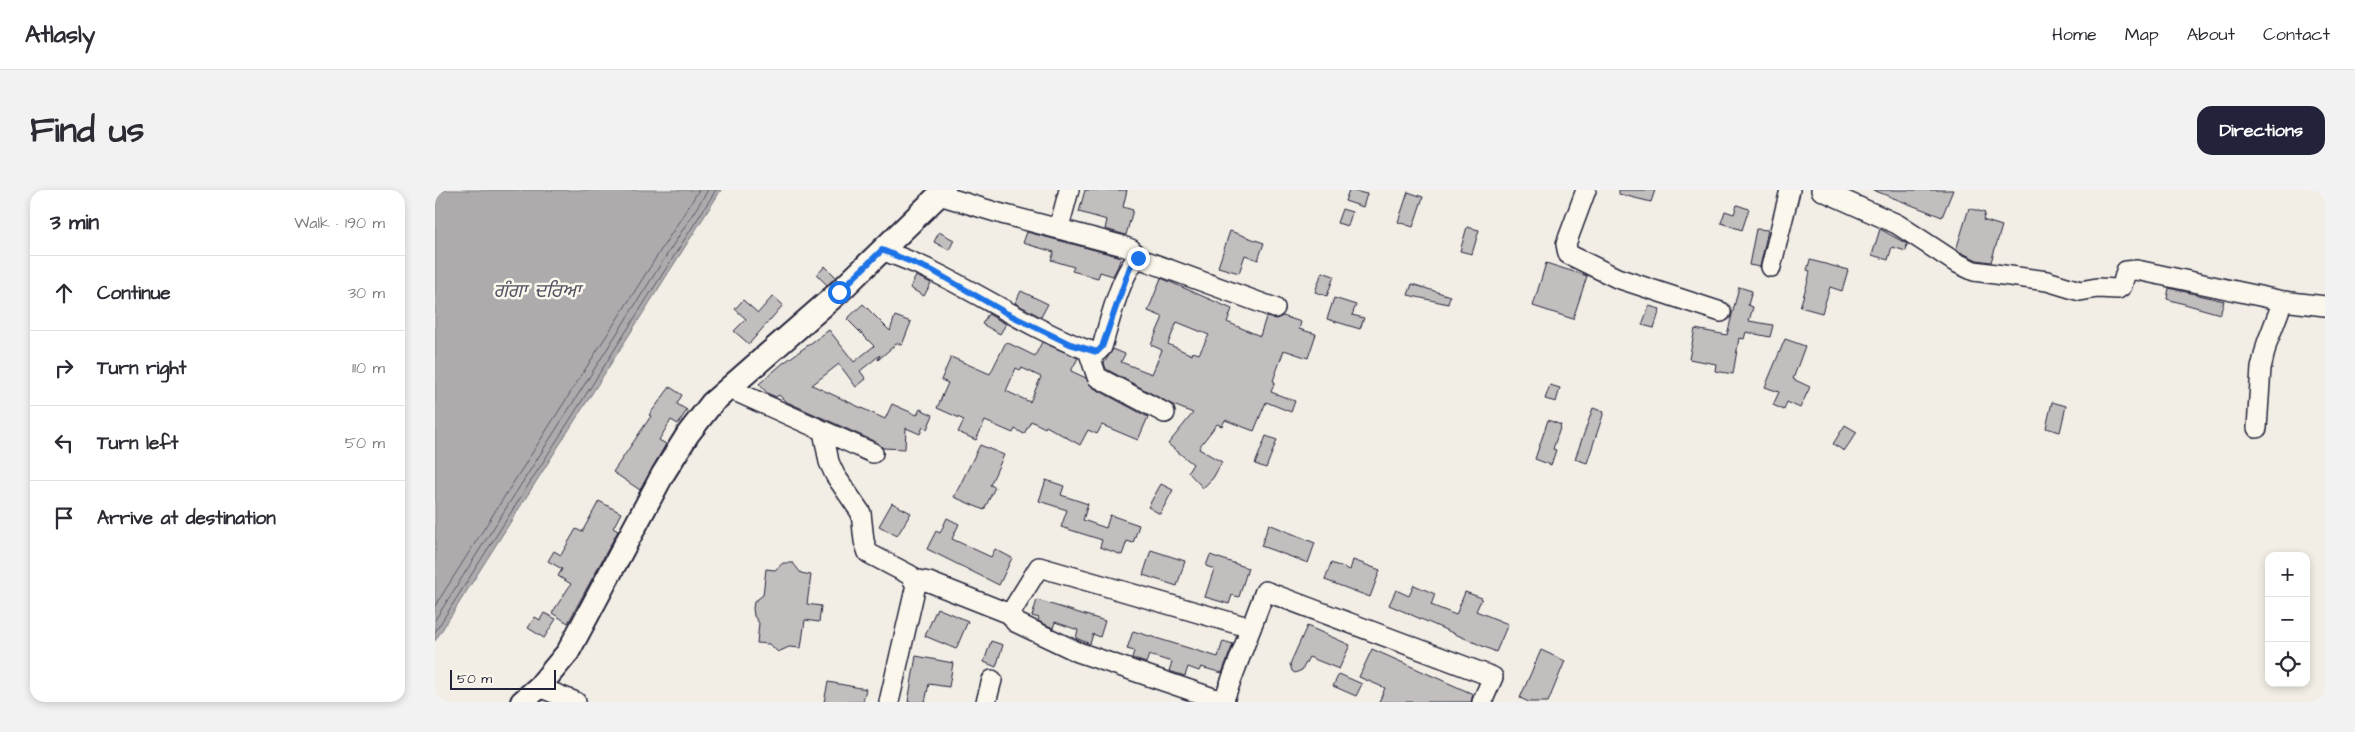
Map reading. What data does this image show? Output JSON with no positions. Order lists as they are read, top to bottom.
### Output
{
  "water": ["ਗੰਗਾ ਦਰਿਆ"],
  "scale_bar": "50 m",
  "page": {
    "header": "Atlasly",
    "nav": [
      "Home",
      "Map",
      "About",
      "Contact"
    ],
    "title": "Find us",
    "buttons": "Directions",
    "heading": ["3 min", "Walk · 190 m"],
    "list": [
      ["Continue", "30 m"],
      ["Turn right", "110 m"],
      ["Turn left", "50 m"],
      "Arrive at destination"
    ],
    "map_buttons": ["+", "−"],
    "scale": "50 m"
  }
}
